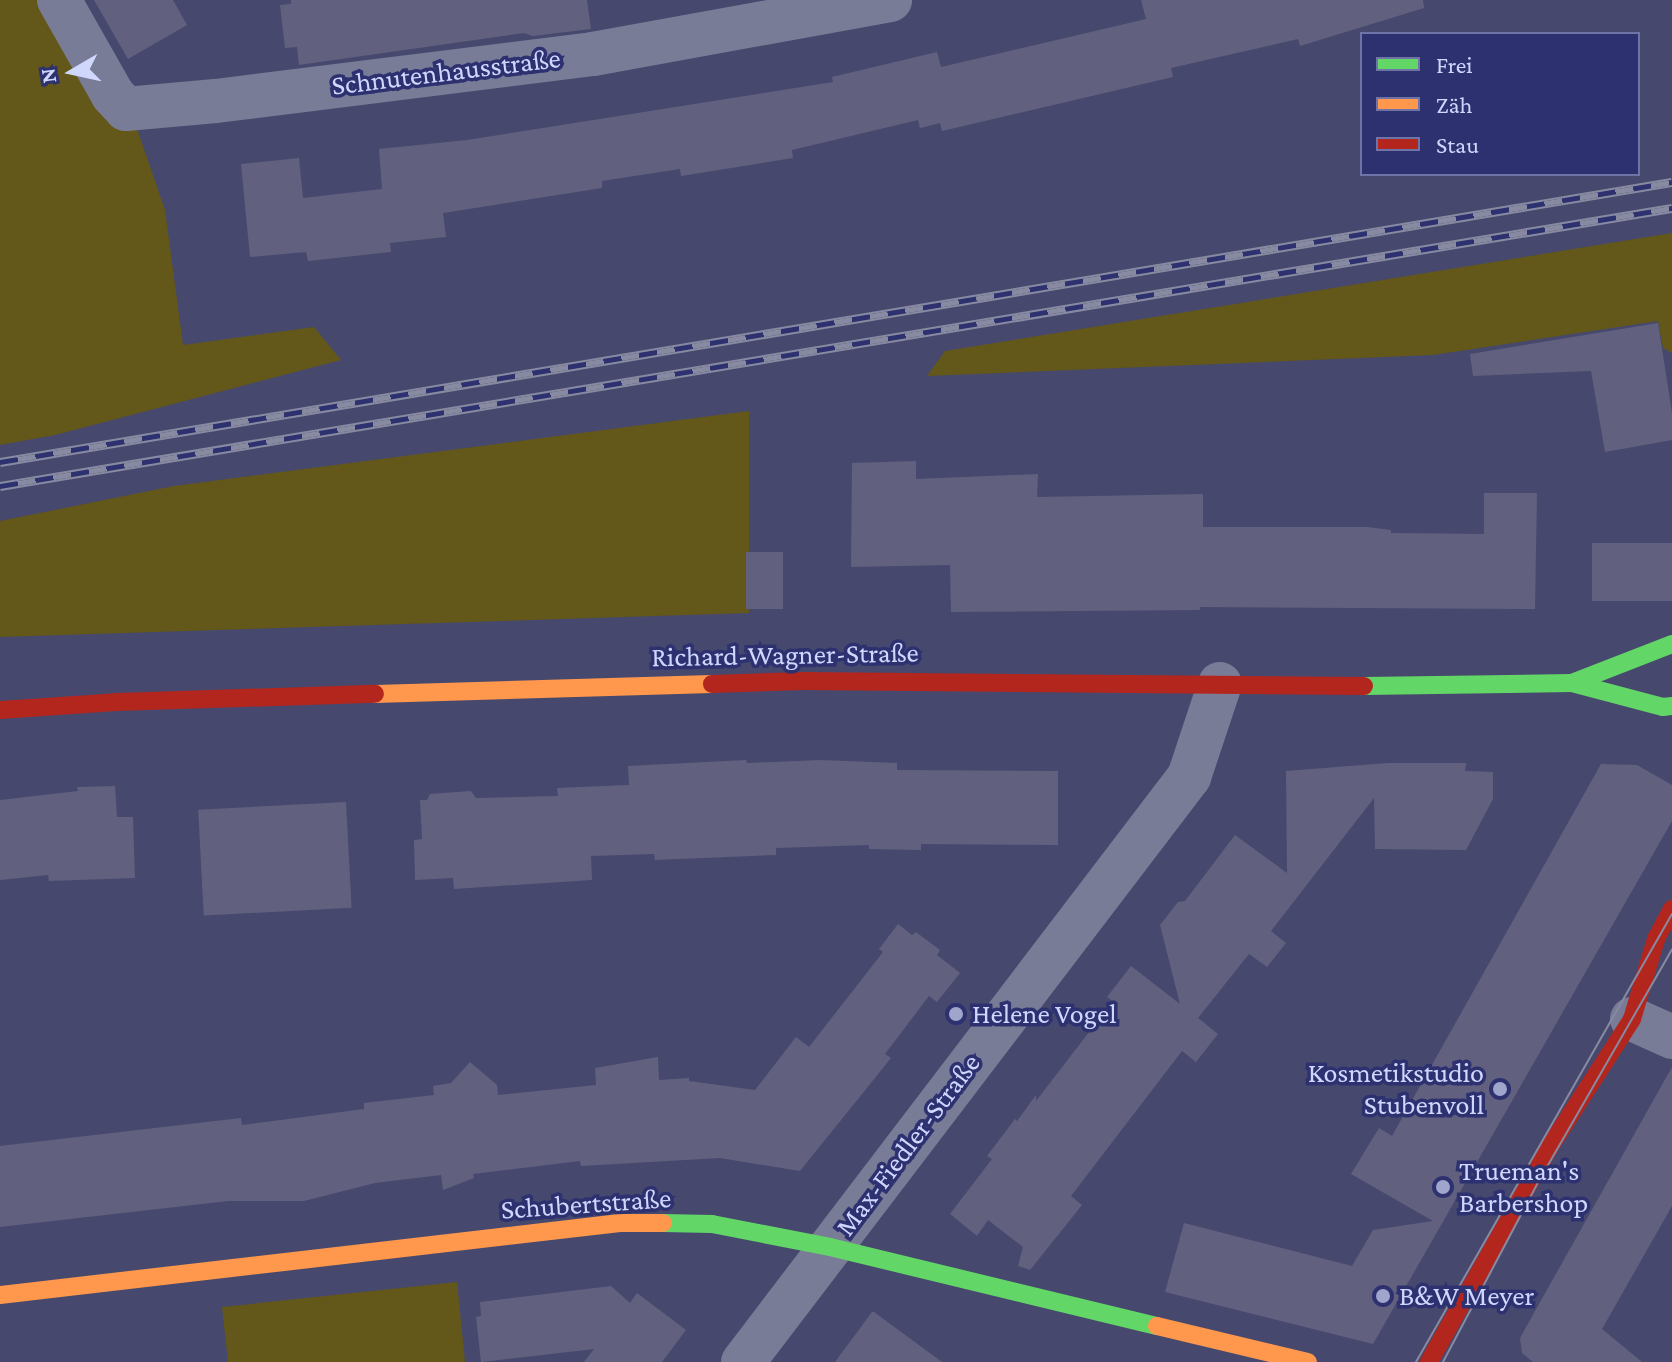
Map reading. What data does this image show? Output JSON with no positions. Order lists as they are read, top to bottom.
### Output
{
  "streets": {
    "street": [
      "Schnutenhausstraße",
      "Richard-Wagner-Straße",
      "Max-Fiedler-Straße",
      "Schubertstraße"
    ]
  },
  "crossings": [
    ["Richard-Wagner-Straße", "Max-Fiedler-Straße"],
    ["Max-Fiedler-Straße", "Schubertstraße"]
  ],
  "places": [
    "Helene Vogel",
    "Kosmetikstudio Stubenvoll",
    "Trueman's Barbershop",
    "B&W Meyer"
  ],
  "legend": ["Frei", "Zäh", "Stau"],
  "north": "left"
}
